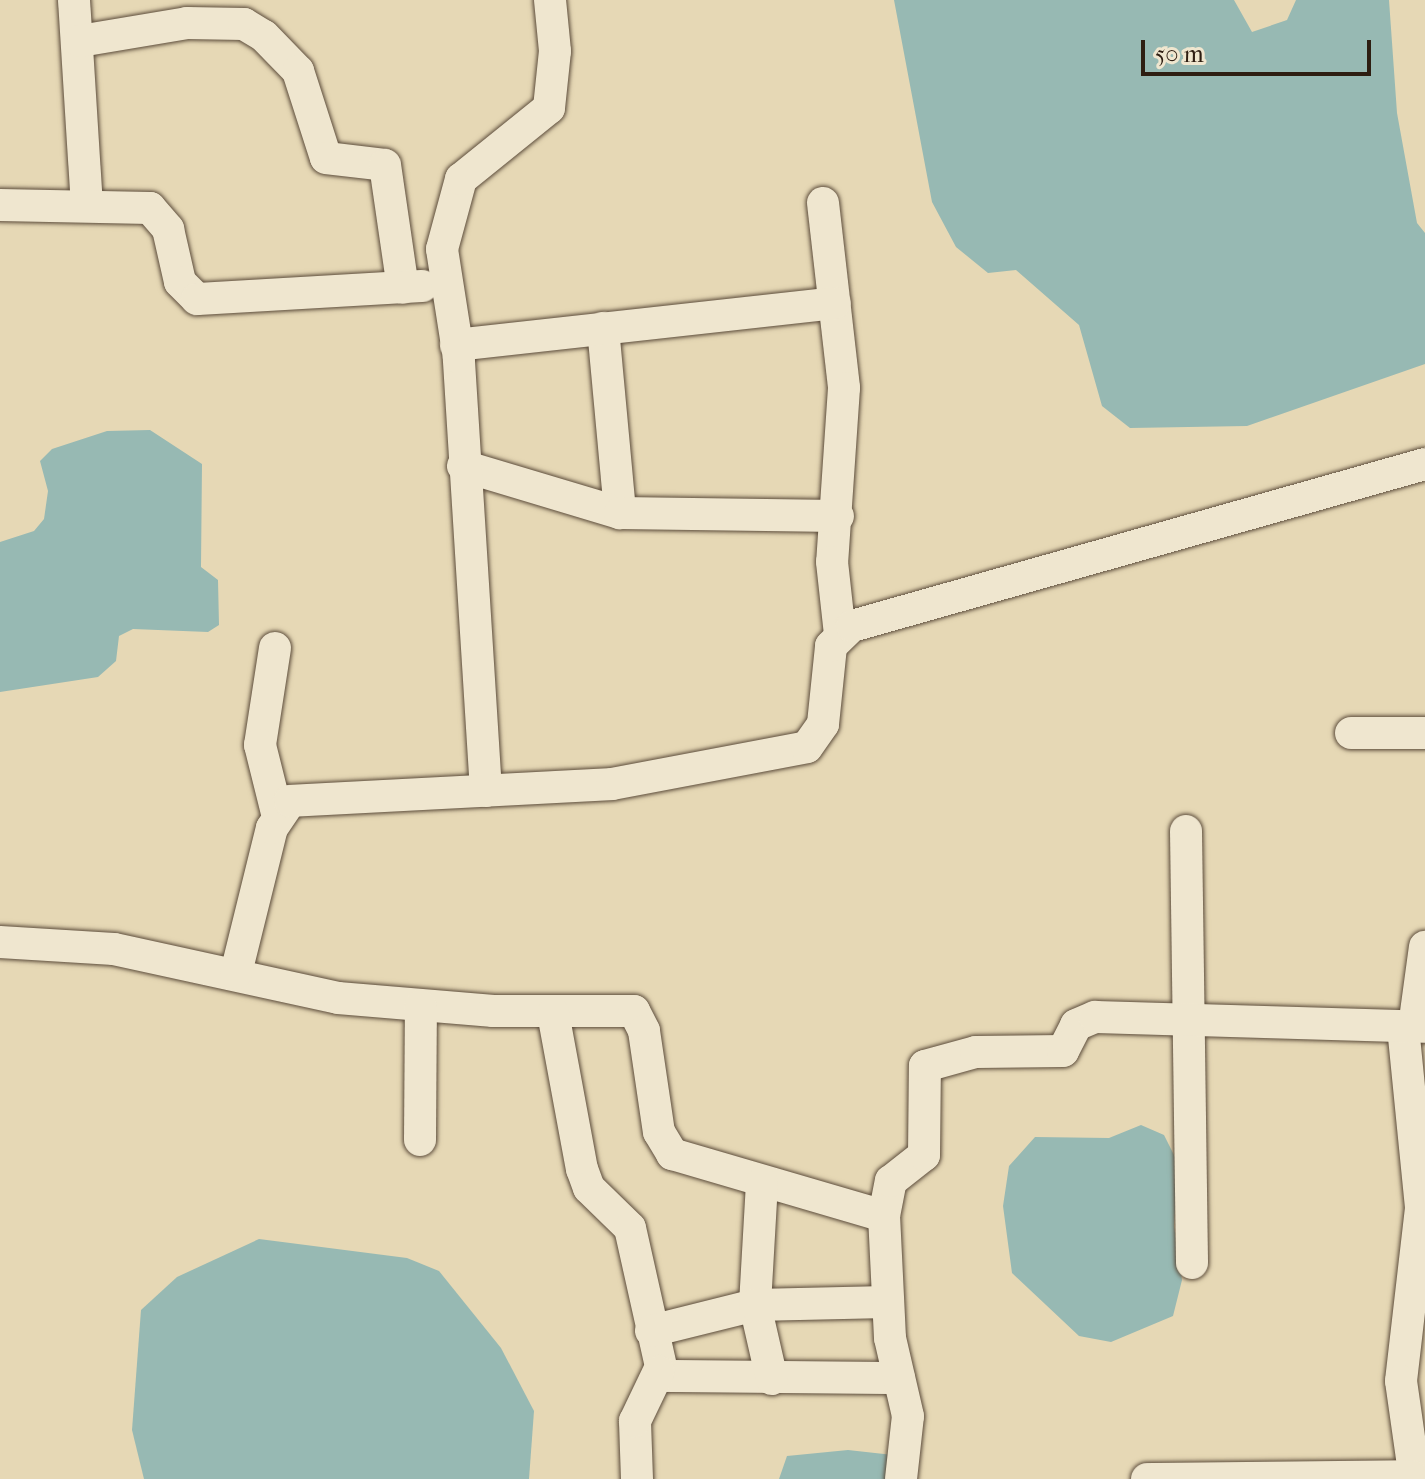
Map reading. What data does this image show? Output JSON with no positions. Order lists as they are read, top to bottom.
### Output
{
  "scale_bar": "50 m"
}
